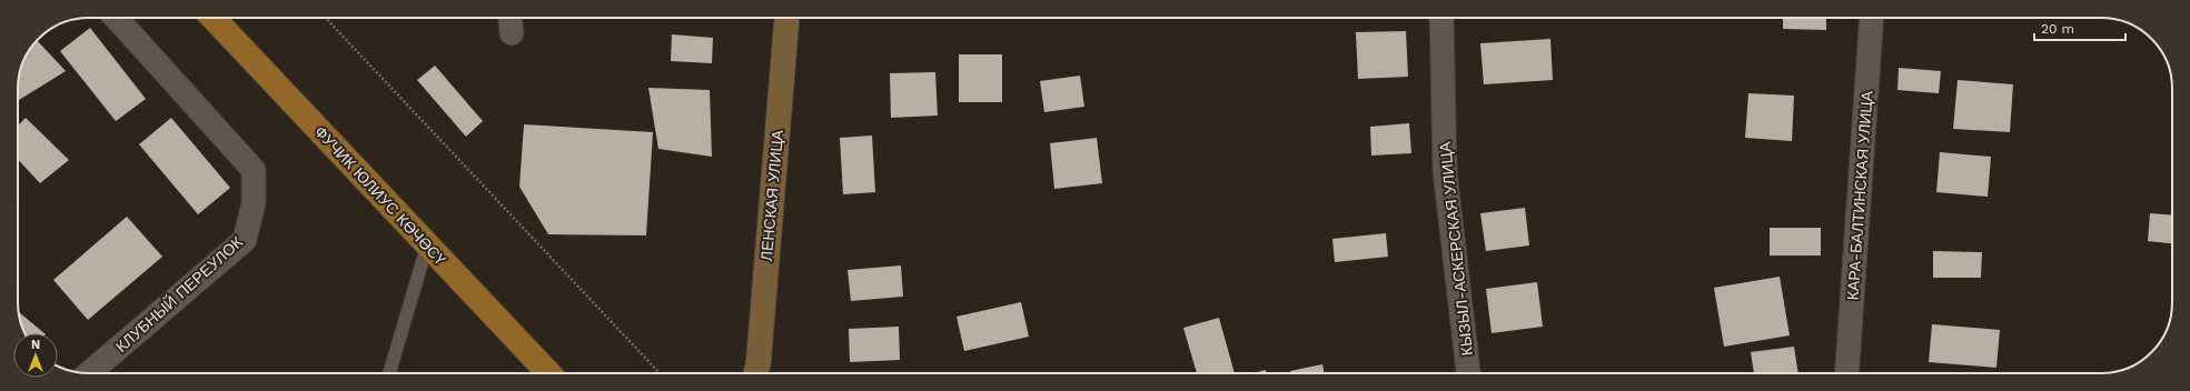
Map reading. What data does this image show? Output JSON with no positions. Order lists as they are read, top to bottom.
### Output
{
  "streets": {
    "main road": ["ФУЧИК ЮЛИУС КӨЧӨСҮ", "ЛЕНСКАЯ УЛИЦА"],
    "street": ["КАРА-БАЛТИНСКАЯ УЛИЦА", "КЫЗЫЛ-АСКЕРСКАЯ УЛИЦА", "КЛУБНЫЙ ПЕРЕУЛОК"]
  },
  "scale_bar": "20 m",
  "north": "top"
}
